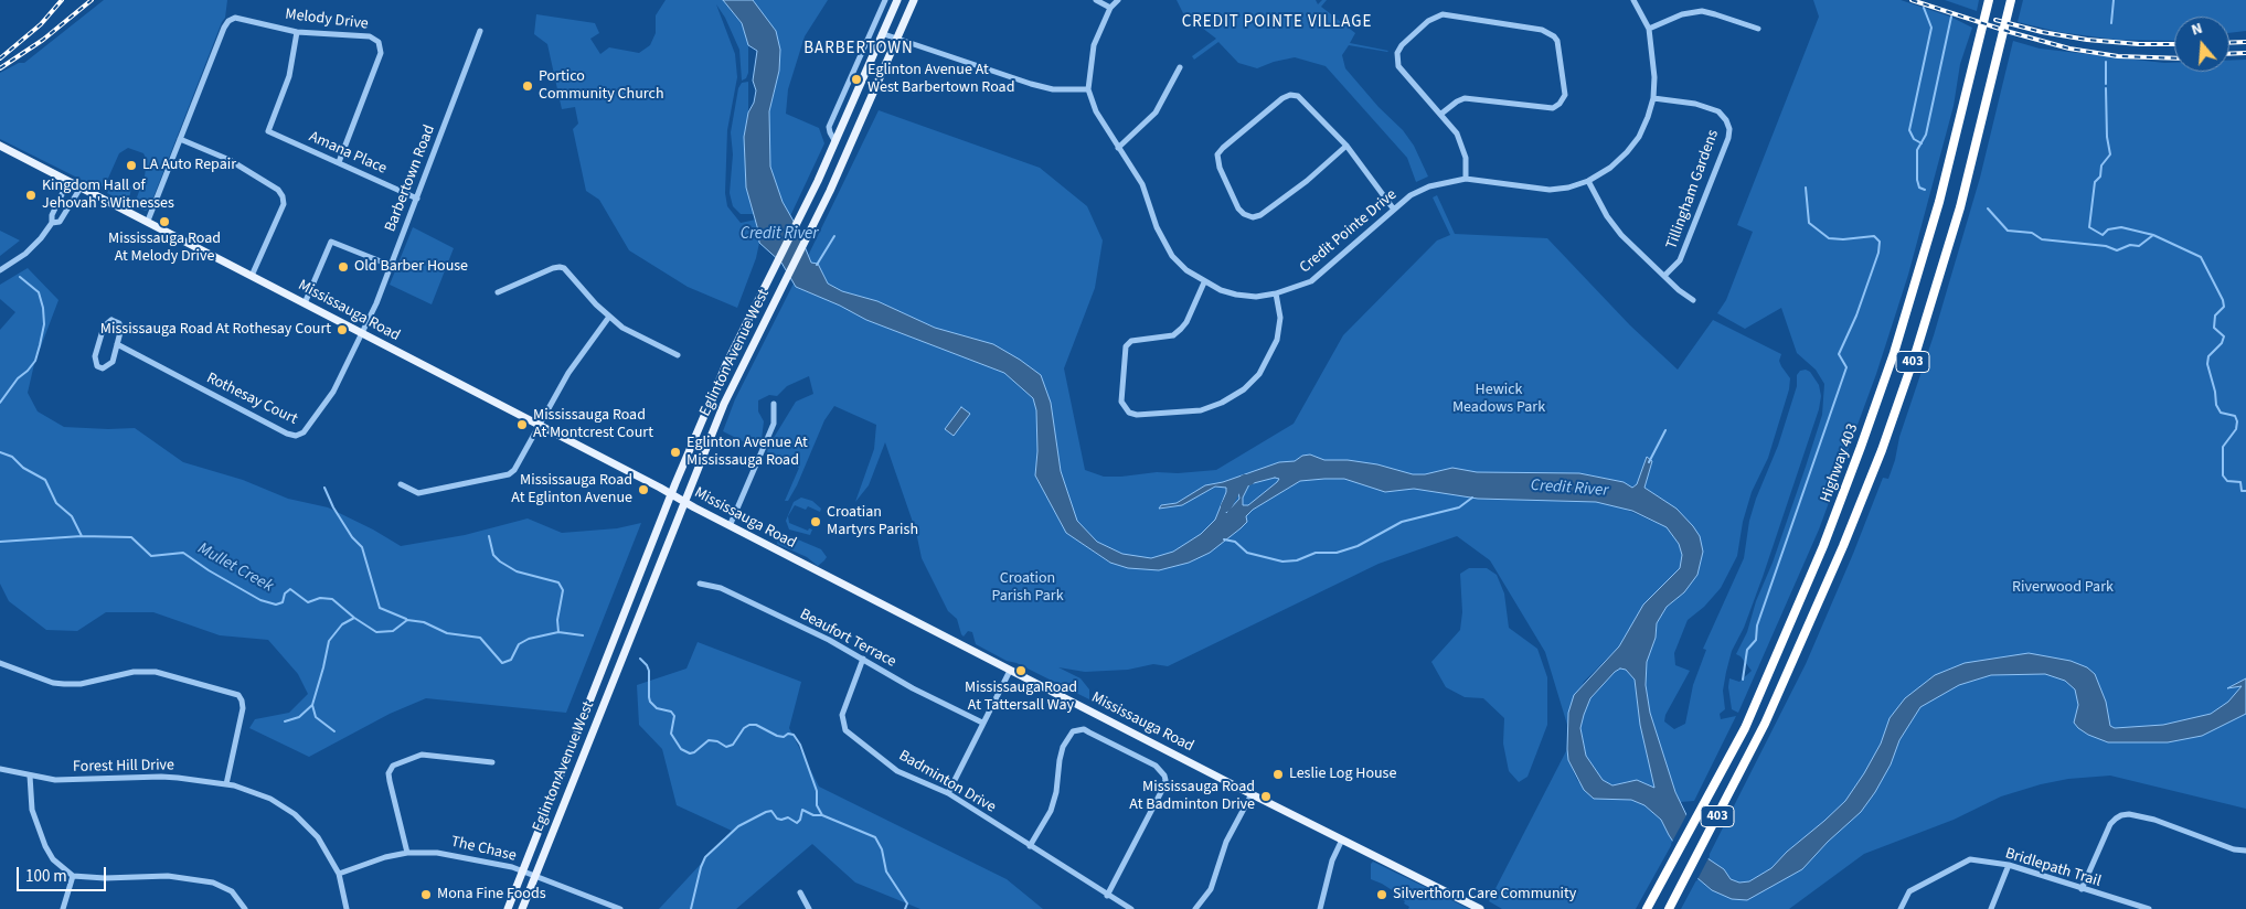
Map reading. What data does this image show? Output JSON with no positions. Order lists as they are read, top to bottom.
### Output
{
  "streets": {
    "highway": ["403", "Highway 403"],
    "main road": ["Mississauga Road", "Eglinton Avenue West"],
    "street": [
      "Melody Drive",
      "Amana Place",
      "Barbertown Road",
      "Tillingham Gardens",
      "Credit Pointe Drive",
      "Rothesay Court",
      "Beaufort Terrace",
      "Forest Hill Drive",
      "Badminton Drive",
      "The Chase",
      "Bridlepath Trail"
    ]
  },
  "crossings": [
    ["Melody Drive", "Amana Place"],
    ["Melody Drive", "Mississauga Road"],
    ["Amana Place", "Barbertown Road"],
    ["Barbertown Road", "Mississauga Road"],
    ["Barbertown Road", "Rothesay Court"],
    ["Tillingham Gardens", "Credit Pointe Drive"],
    ["Mississauga Road", "Eglinton Avenue West"],
    ["Mississauga Road", "Rothesay Court"],
    ["Eglinton Avenue West", "The Chase"],
    ["Beaufort Terrace", "Badminton Drive"],
    ["Forest Hill Drive", "The Chase"]
  ],
  "districts": ["CREDIT POINTE VILLAGE", "BARBERTOWN"],
  "water": ["Credit River", "Mullet Creek"],
  "parks": ["Hewick Meadows Park", "Croation Parish Park", "Riverwood Park"],
  "places": [
    "Eglinton Avenue At West Barbertown Road",
    "Portico Community Church",
    "LA Auto Repair",
    "Kingdom Hall of Jehovah's Witnesses",
    "Mississauga Road At Melody Drive",
    "Old Barber House",
    "Mississauga Road At Rothesay Court",
    "Mississauga Road At Montcrest Court",
    "Eglinton Avenue At Mississauga Road",
    "Mississauga Road At Eglinton Avenue",
    "Croatian Martyrs Parish",
    "Mississauga Road At Tattersall Way",
    "Leslie Log House",
    "Mississauga Road At Badminton Drive",
    "Mona Fine Foods",
    "Silverthorn Care Community"
  ],
  "scale_bar": "100 m",
  "north": "top"
}
